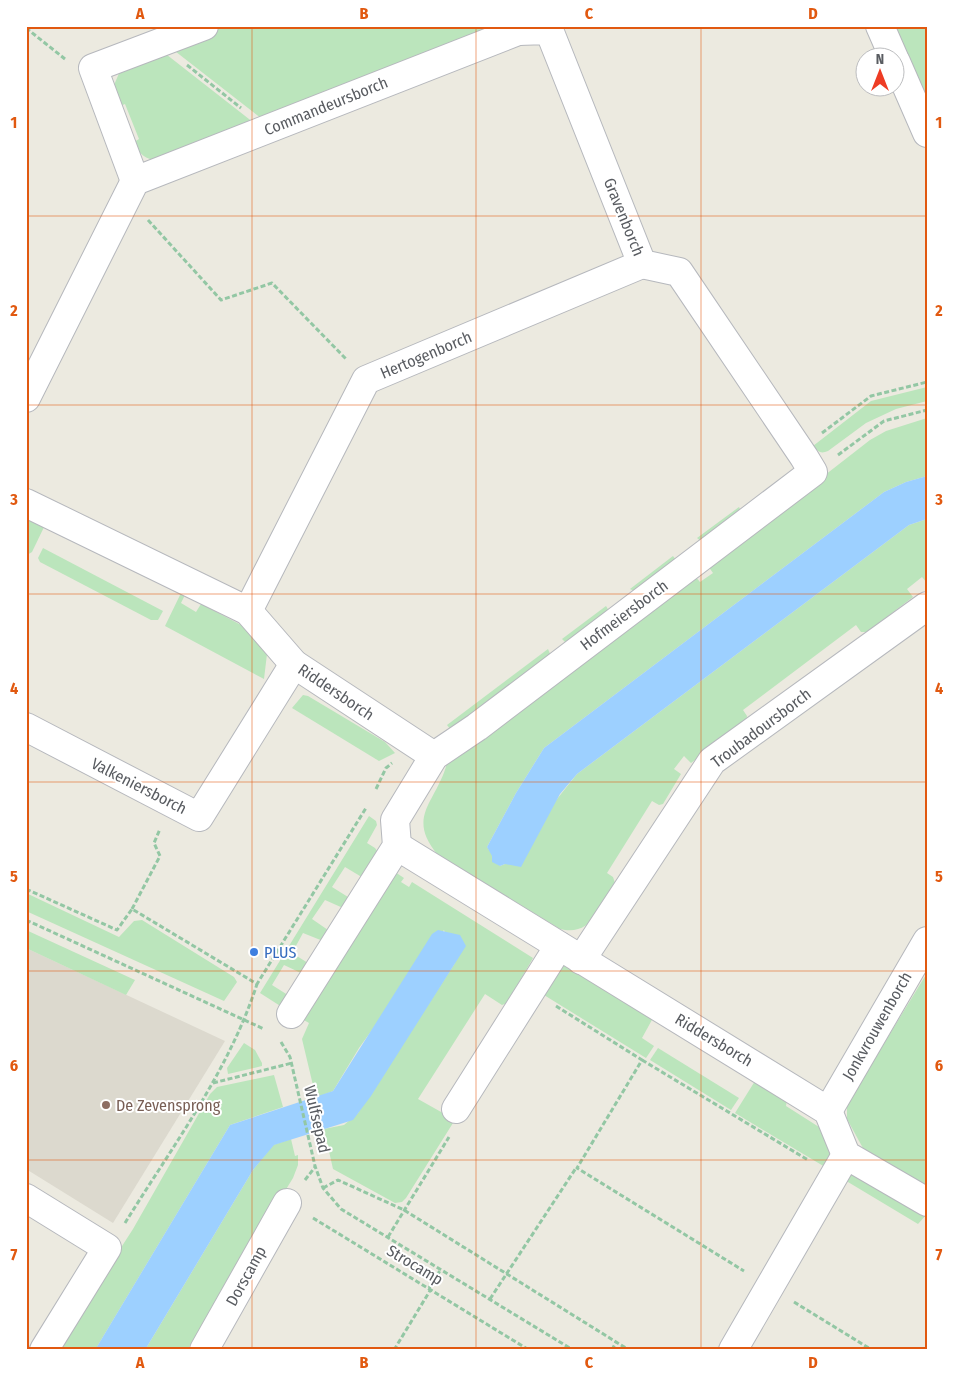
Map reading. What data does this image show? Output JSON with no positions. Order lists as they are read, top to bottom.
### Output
{
  "streets": {
    "street": [
      "Commandeursborch",
      "Gravenborch",
      "Hertogenborch",
      "Hofmeiersborch",
      "Riddersborch",
      "Troubadoursborch",
      "Valkeniersborch",
      "Jonkvrouwenborch",
      "Dorscamp"
    ],
    "path": ["Wulfsepad", "Strocamp"]
  },
  "crossings": [
    ["Commandeursborch", "Gravenborch"],
    ["Gravenborch", "Hertogenborch"],
    ["Gravenborch", "Hofmeiersborch"],
    ["Hertogenborch", "Riddersborch"],
    ["Hofmeiersborch", "Riddersborch"],
    ["Riddersborch", "Troubadoursborch"],
    ["Riddersborch", "Valkeniersborch"],
    ["Riddersborch", "Jonkvrouwenborch"],
    ["Strocamp", "Dorscamp"]
  ],
  "places": ["PLUS", "De Zevensprong"],
  "north": "top",
  "grid": {
    "columns": [
      "A",
      "B",
      "C",
      "D"
    ],
    "rows": [
      "1",
      "2",
      "3",
      "4",
      "5",
      "6",
      "7"
    ]
  }
}
